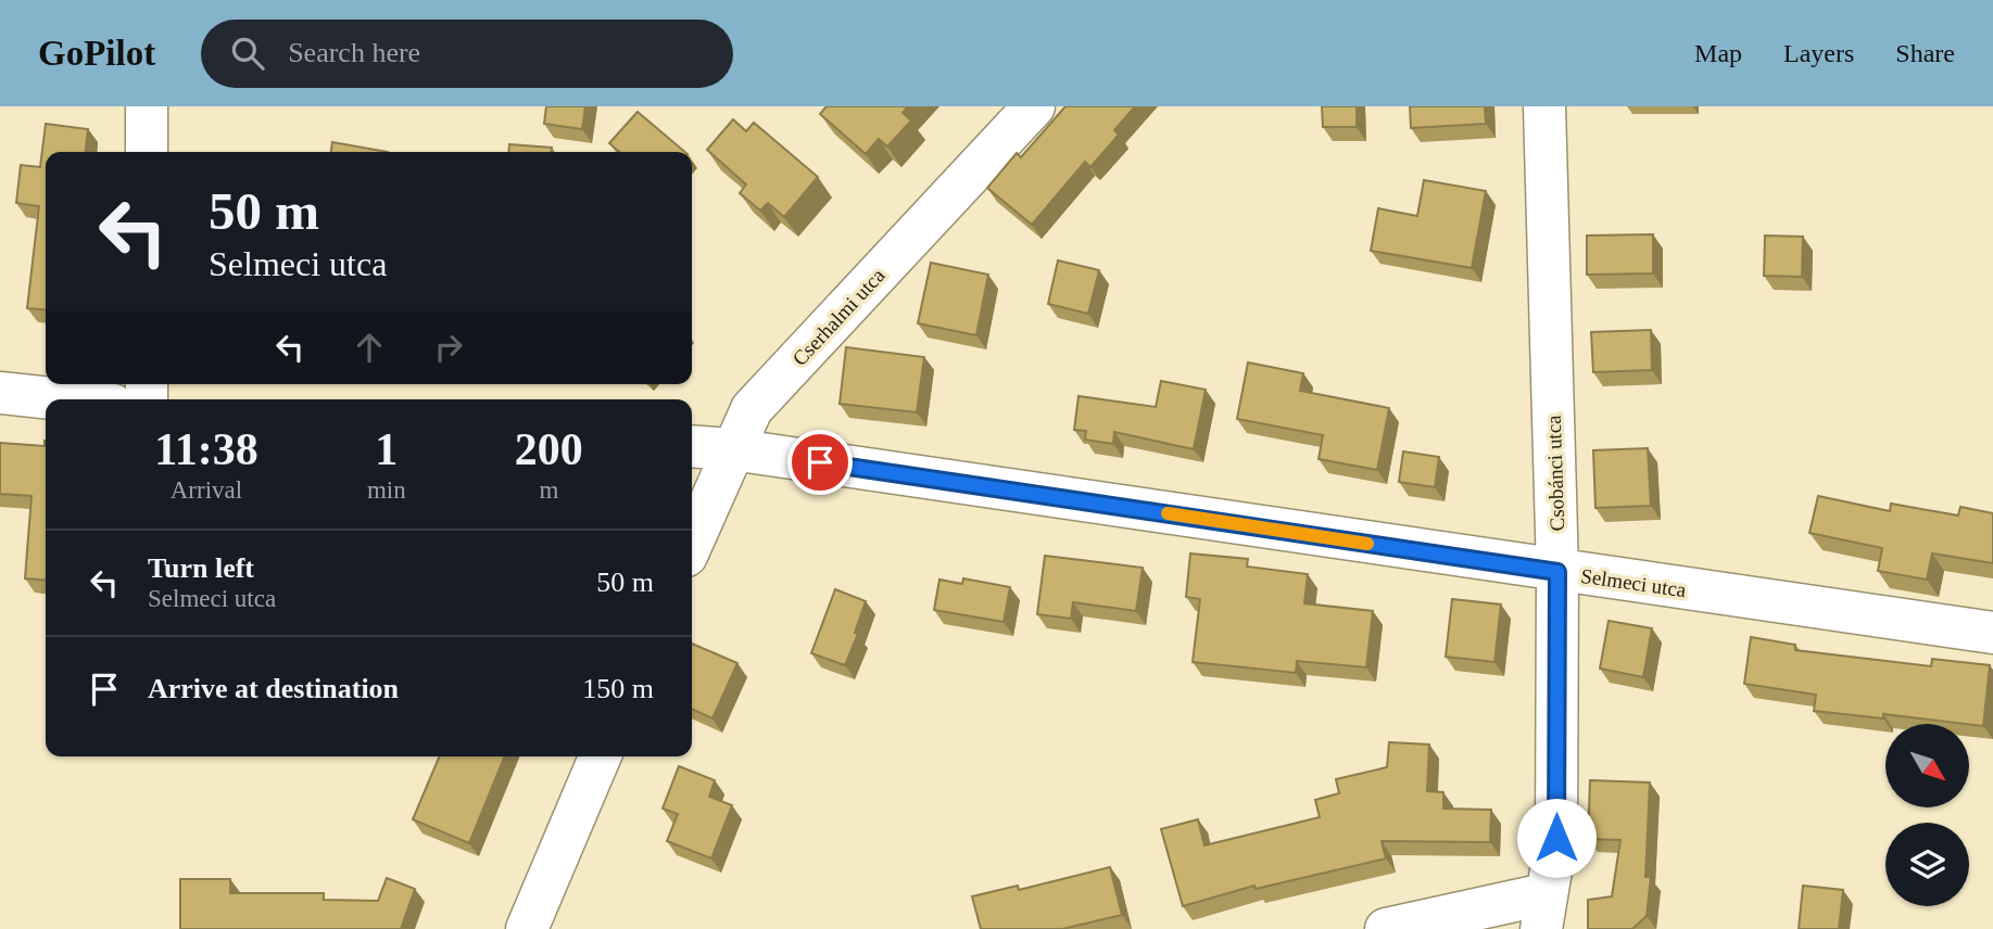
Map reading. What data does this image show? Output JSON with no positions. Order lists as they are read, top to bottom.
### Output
{
  "streets": {
    "street": ["Cserhalmi utca", "Csobánci utca", "Selmeci utca"]
  },
  "crossings": [
    ["Cserhalmi utca", "Selmeci utca"],
    ["Csobánci utca", "Selmeci utca"]
  ],
  "north": "bottom right",
  "page": {
    "header": "GoPilot",
    "search": "Search here",
    "nav": ["Map", "Layers", "Share"],
    "turn": ["50 m", "Selmeci utca"],
    "eta": [
      "11:38",
      "Arrival",
      "1",
      "min",
      "200",
      "m"
    ],
    "list": [
      {
        "name": "Turn left",
        "note": "Selmeci utca",
        "value": "50 m"
      },
      {
        "name": "Arrive at destination",
        "value": "150 m"
      }
    ]
  }
}
